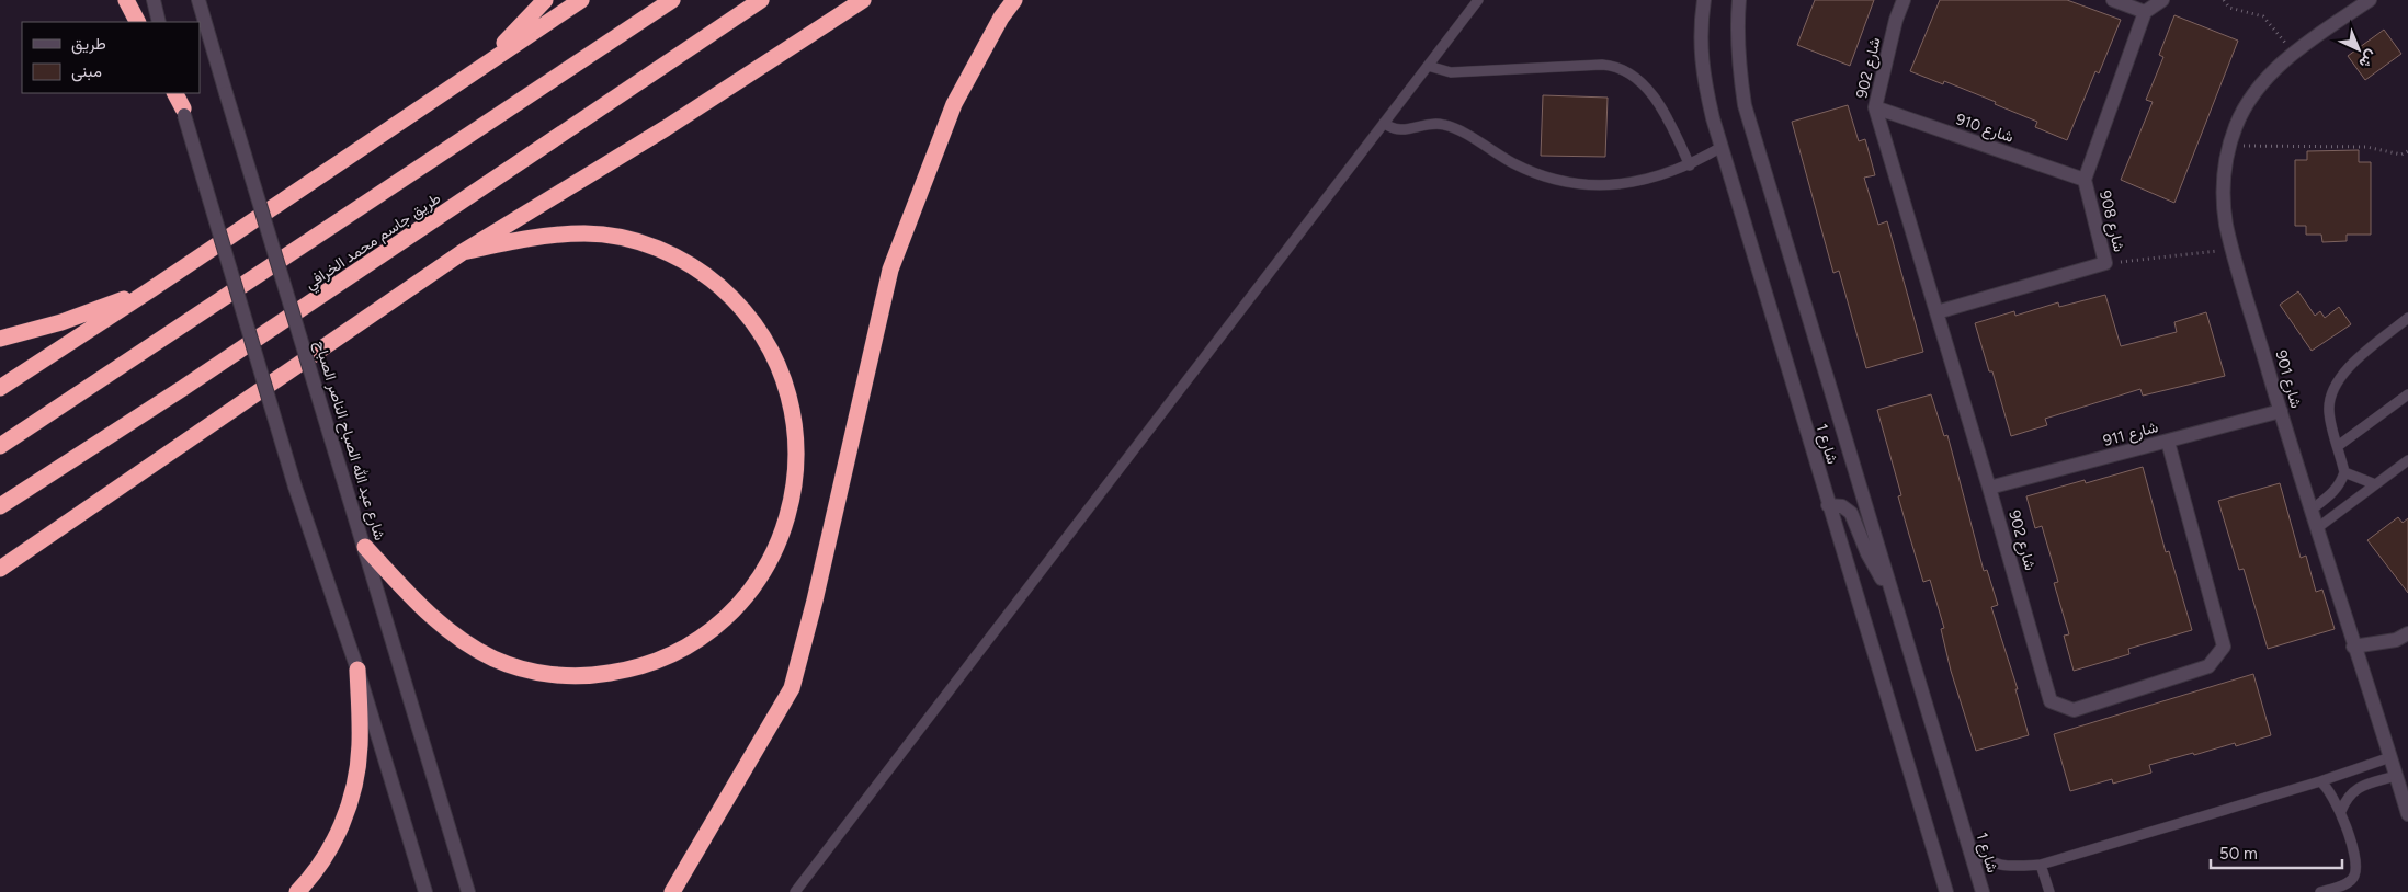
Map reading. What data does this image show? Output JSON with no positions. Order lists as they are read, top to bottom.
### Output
{
  "streets": {
    "highway": ["طريق جاسم محمد الخرافي"],
    "street": [
      "شارع 902",
      "شارع 910",
      "شارع 908",
      "شارع 901",
      "شارع 911",
      "شارع عبد الله الصباح الناصر الصباح",
      "شارع 1"
    ]
  },
  "crossings": [
    ["شارع 902", "شارع 910"],
    ["شارع 902", "شارع 908"],
    ["شارع 902", "شارع 911"],
    ["شارع 910", "شارع 908"],
    ["شارع 901", "شارع 911"]
  ],
  "legend": ["طريق", "مبنى"],
  "scale_bar": "50 m",
  "north": "bottom right"
}
